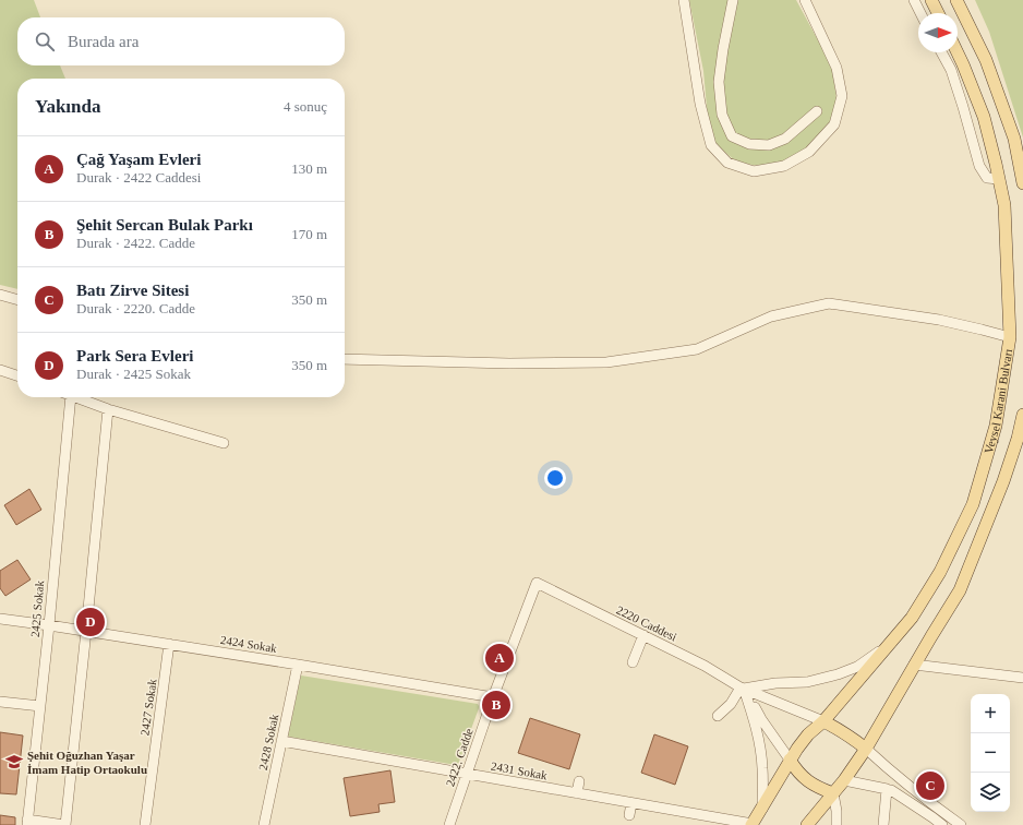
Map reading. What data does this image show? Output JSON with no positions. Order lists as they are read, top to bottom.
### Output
{
  "streets": {
    "main road": ["Veysel Karani Bulvarı"],
    "street": [
      "2425 Sokak",
      "2220 Caddesi",
      "2424 Sokak",
      "2427 Sokak",
      "2428 Sokak",
      "2422. Cadde",
      "2431 Sokak"
    ]
  },
  "crossings": [
    ["Veysel Karani Bulvarı", "2220 Caddesi"],
    ["Veysel Karani Bulvarı", "2431 Sokak"],
    ["2425 Sokak", "2424 Sokak"],
    ["2220 Caddesi", "2422. Cadde"],
    ["2424 Sokak", "2427 Sokak"],
    ["2424 Sokak", "2428 Sokak"],
    ["2424 Sokak", "2422. Cadde"],
    ["2428 Sokak", "2431 Sokak"],
    ["2422. Cadde", "2431 Sokak"]
  ],
  "places": {
    "school or university": ["Şehit Oğuzhan Yaşar İmam Hatip Ortaokulu"]
  },
  "north": "right",
  "page": {
    "search": "Burada ara",
    "heading": ["Yakında", "4 sonuç"],
    "list": [
      {
        "mark": "A",
        "name": "Çağ Yaşam Evleri",
        "note": "Durak · 2422 Caddesi",
        "value": "130 m"
      },
      {
        "mark": "B",
        "name": "Şehit Sercan Bulak Parkı",
        "note": "Durak · 2422. Cadde",
        "value": "170 m"
      },
      {
        "mark": "C",
        "name": "Batı Zirve Sitesi",
        "note": "Durak · 2220. Cadde",
        "value": "350 m"
      },
      {
        "mark": "D",
        "name": "Park Sera Evleri",
        "note": "Durak · 2425 Sokak",
        "value": "350 m"
      }
    ],
    "pins": [
      "D",
      "A",
      "B",
      "C"
    ],
    "map_buttons": ["+", "−"]
  }
}
